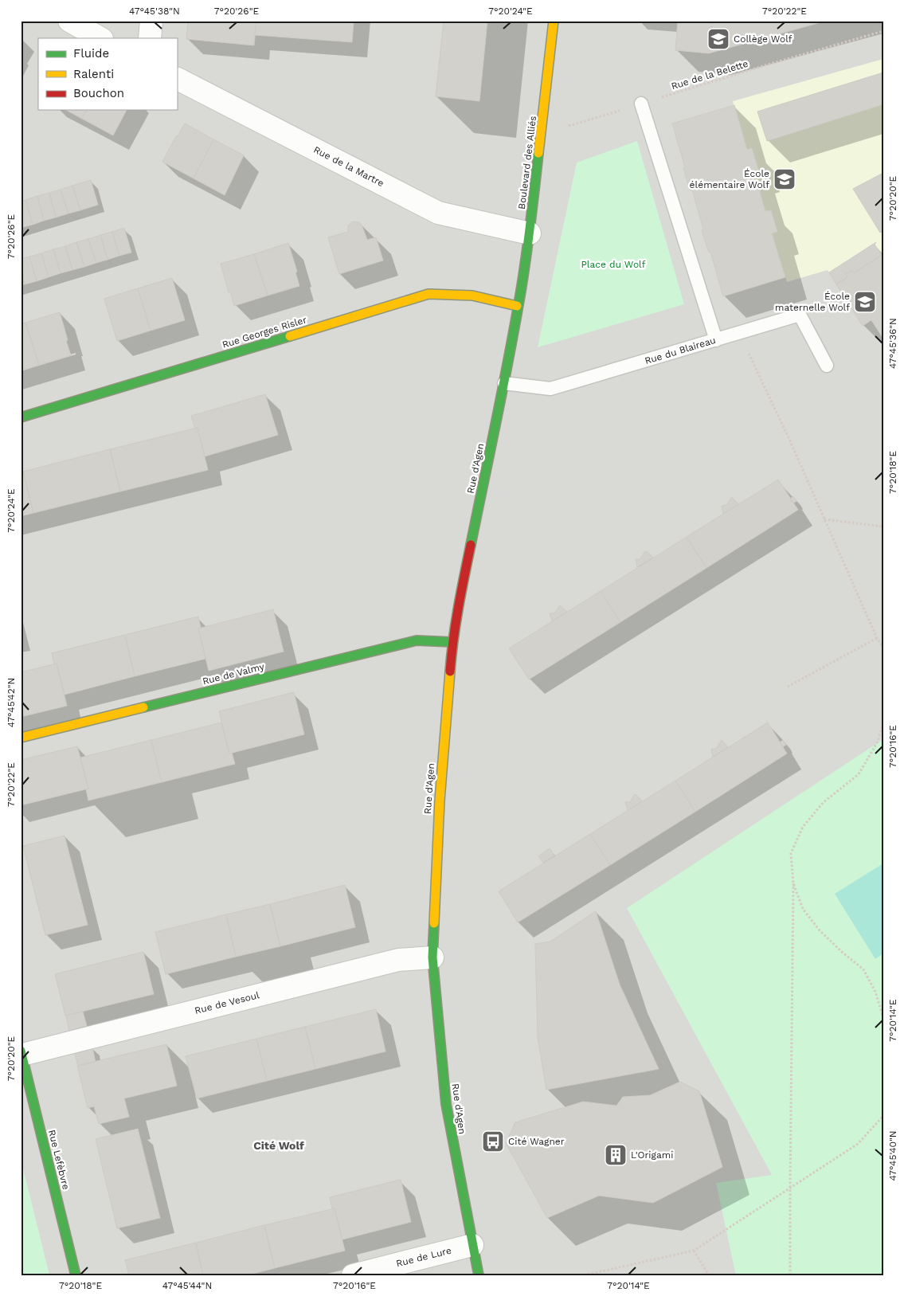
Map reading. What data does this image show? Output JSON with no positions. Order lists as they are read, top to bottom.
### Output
{
  "streets": {
    "main road": [
      "Boulevard des Alliés",
      "Rue Georges Risler",
      "Rue d'Agen",
      "Rue de Valmy",
      "Rue Lefèbvre"
    ],
    "street": ["Rue de la Martre", "Rue de Vesoul", "Rue de Lure"],
    "lane": ["Rue du Blaireau"],
    "path": ["Rue de la Belette"]
  },
  "crossings": [
    ["Rue de la Belette", "Boulevard des Alliés"],
    ["Boulevard des Alliés", "Rue de la Martre"],
    ["Boulevard des Alliés", "Rue Georges Risler"],
    ["Boulevard des Alliés", "Rue d'Agen"],
    ["Rue Georges Risler", "Rue d'Agen"],
    ["Rue du Blaireau", "Rue d'Agen"],
    ["Rue d'Agen", "Rue de Valmy"],
    ["Rue d'Agen", "Rue de Vesoul"],
    ["Rue d'Agen", "Rue de Lure"],
    ["Rue de Vesoul", "Rue Lefèbvre"]
  ],
  "districts": ["Cité Wolf"],
  "parks": ["Place du Wolf"],
  "places": {
    "school or university": ["Collège Wolf", "École élémentaire Wolf", "École maternelle Wolf"],
    "bus stop": ["Cité Wagner"],
    "building": ["L'Origami"]
  },
  "legend": ["Fluide", "Ralenti", "Bouchon"],
  "coordinates": [
    "47°45'38\"N",
    "7°20'26\"E",
    "7°20'24\"E",
    "7°20'22\"E",
    "7°20'20\"E",
    "47°45'36\"N",
    "7°20'18\"E",
    "47°45'42\"N",
    "7°20'16\"E",
    "7°20'14\"E",
    "47°45'40\"N",
    "47°45'44\"N"
  ]
}
